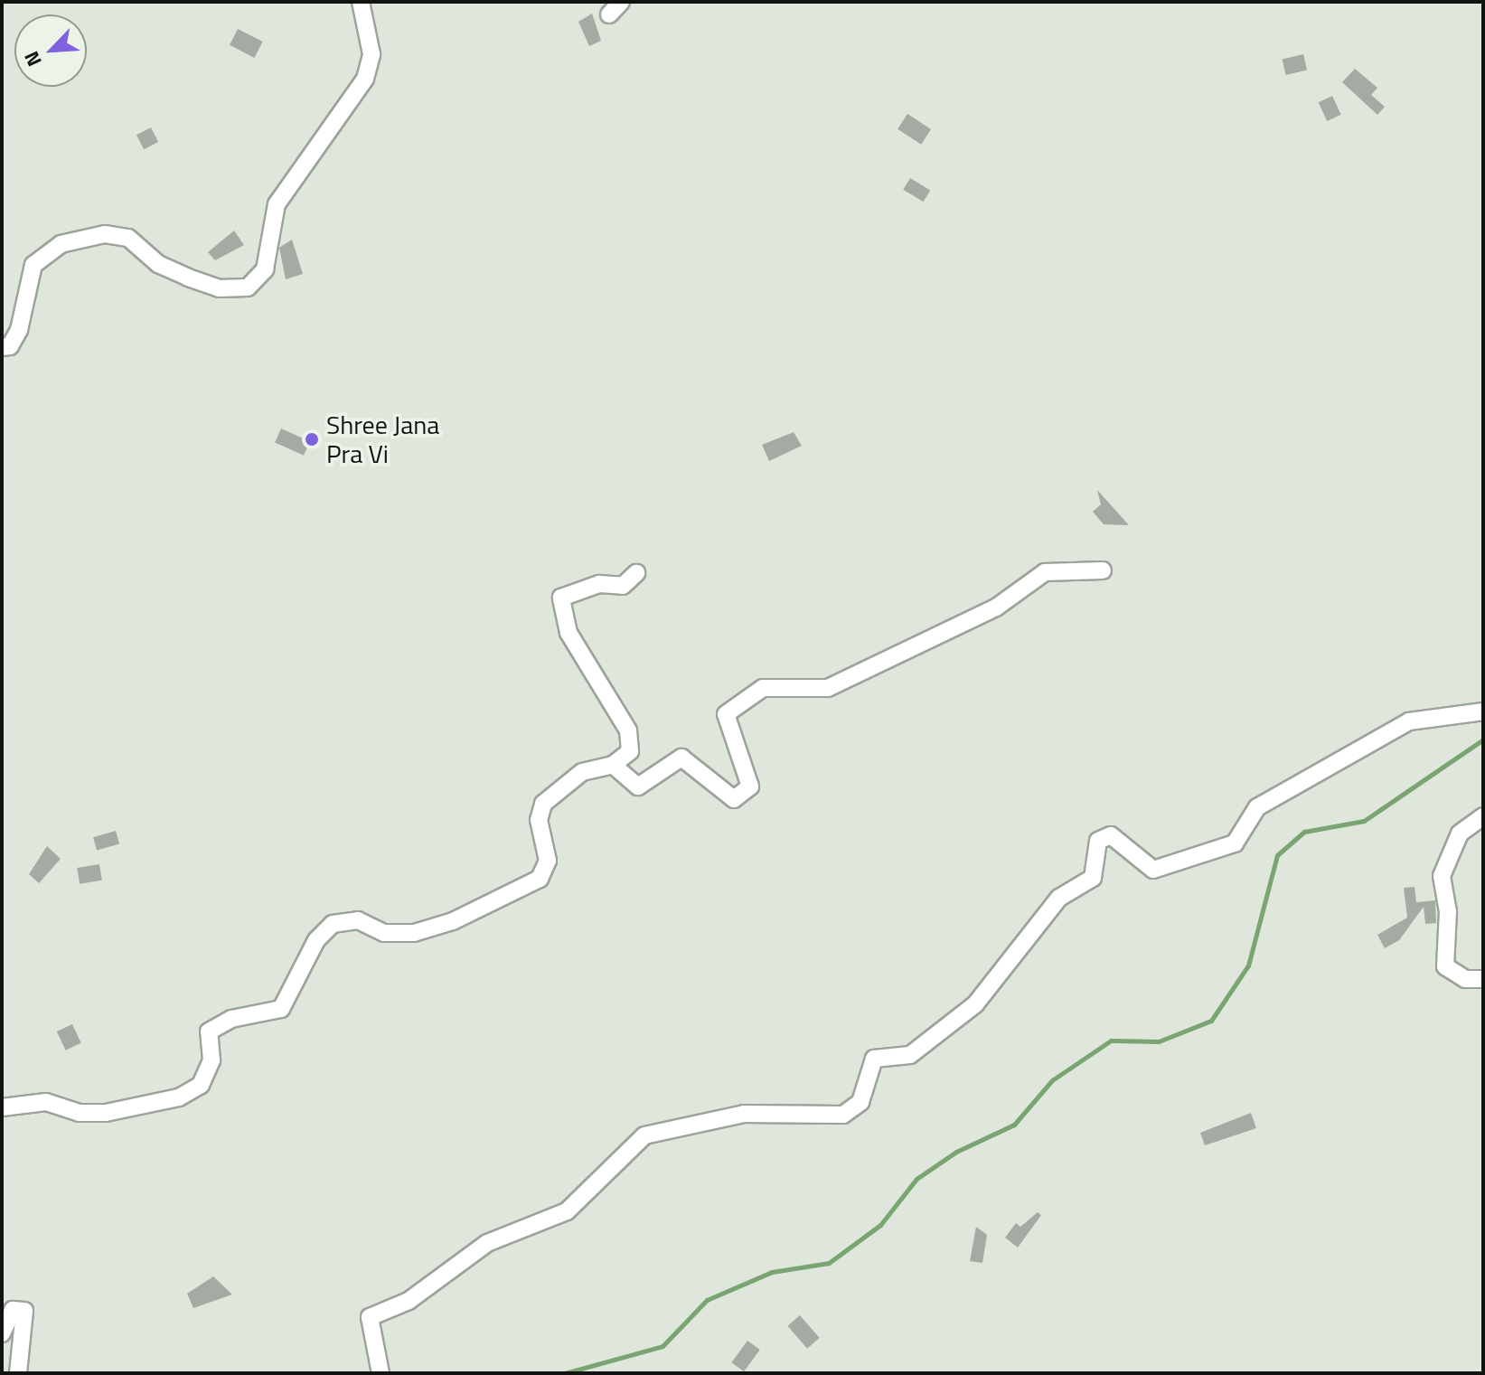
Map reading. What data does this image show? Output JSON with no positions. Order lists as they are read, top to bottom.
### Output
{
  "places": ["Shree Jana Pra Vi"],
  "north": "bottom left"
}
